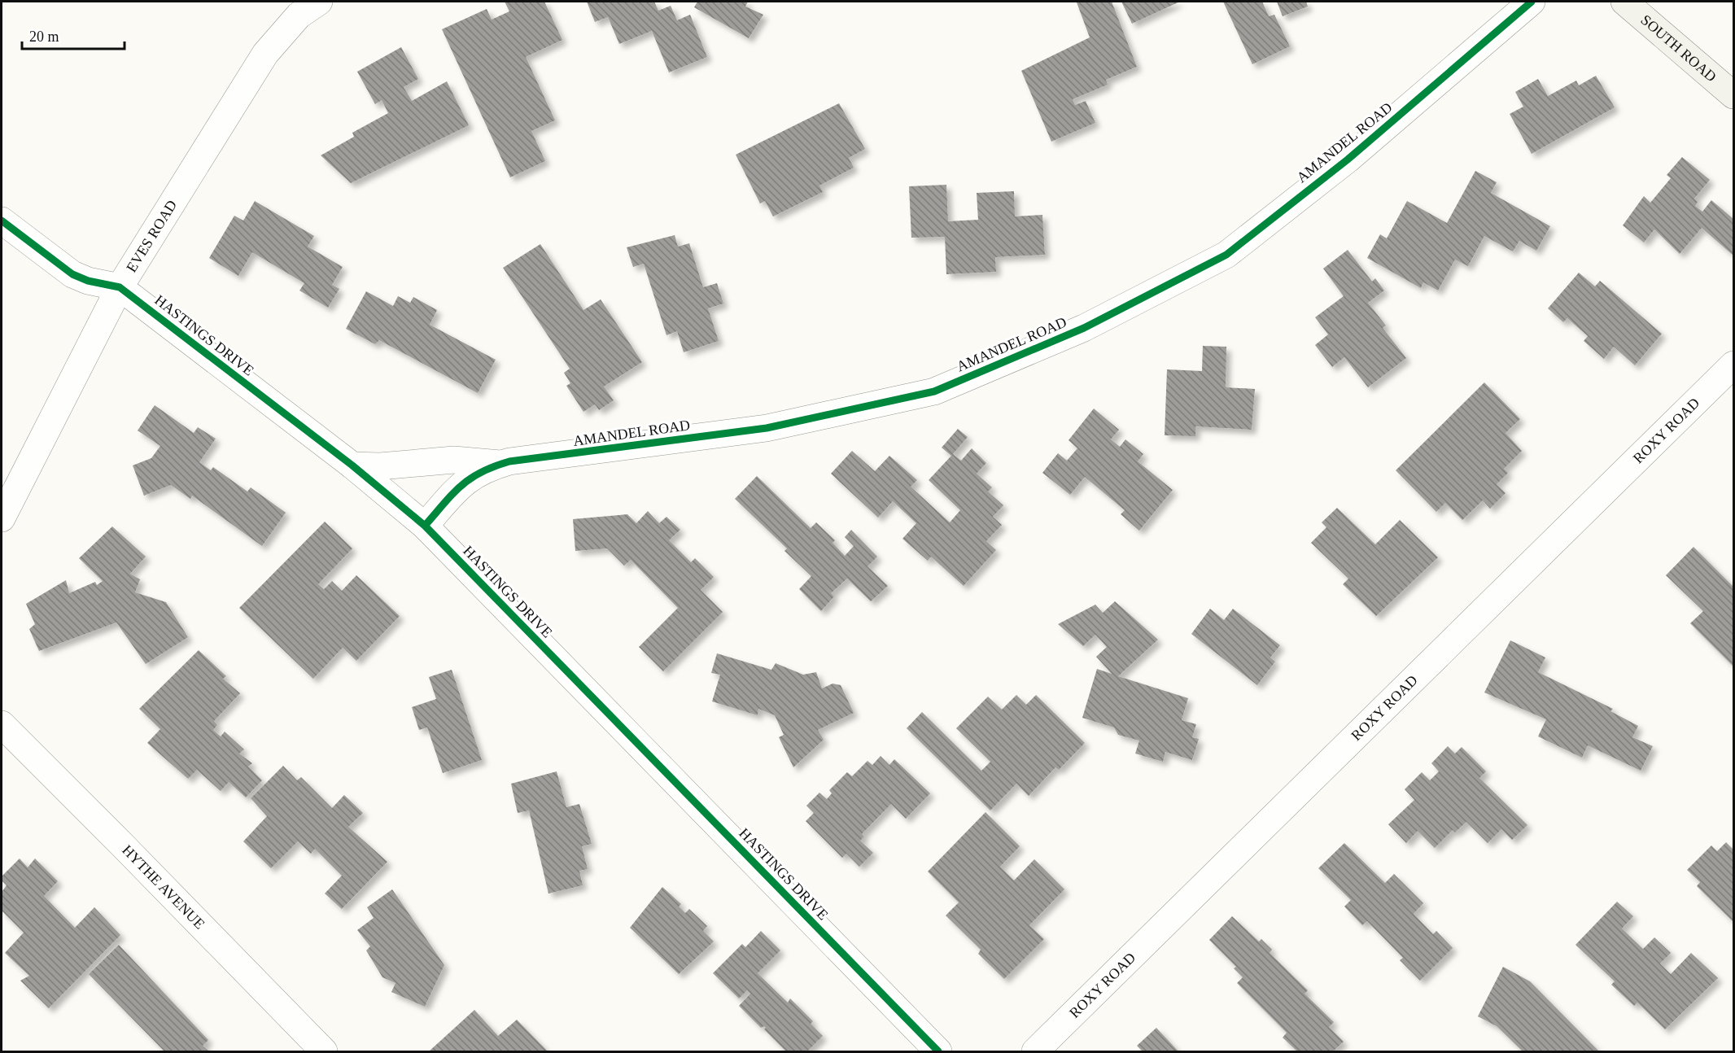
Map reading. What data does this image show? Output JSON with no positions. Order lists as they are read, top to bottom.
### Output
{
  "streets": {
    "street": [
      "SOUTH ROAD",
      "AMANDEL ROAD",
      "EVES ROAD",
      "HASTINGS DRIVE",
      "ROXY ROAD",
      "HYTHE AVENUE"
    ]
  },
  "crossings": [
    ["AMANDEL ROAD", "HASTINGS DRIVE"],
    ["EVES ROAD", "HASTINGS DRIVE"]
  ],
  "scale_bar": "20 m"
}
